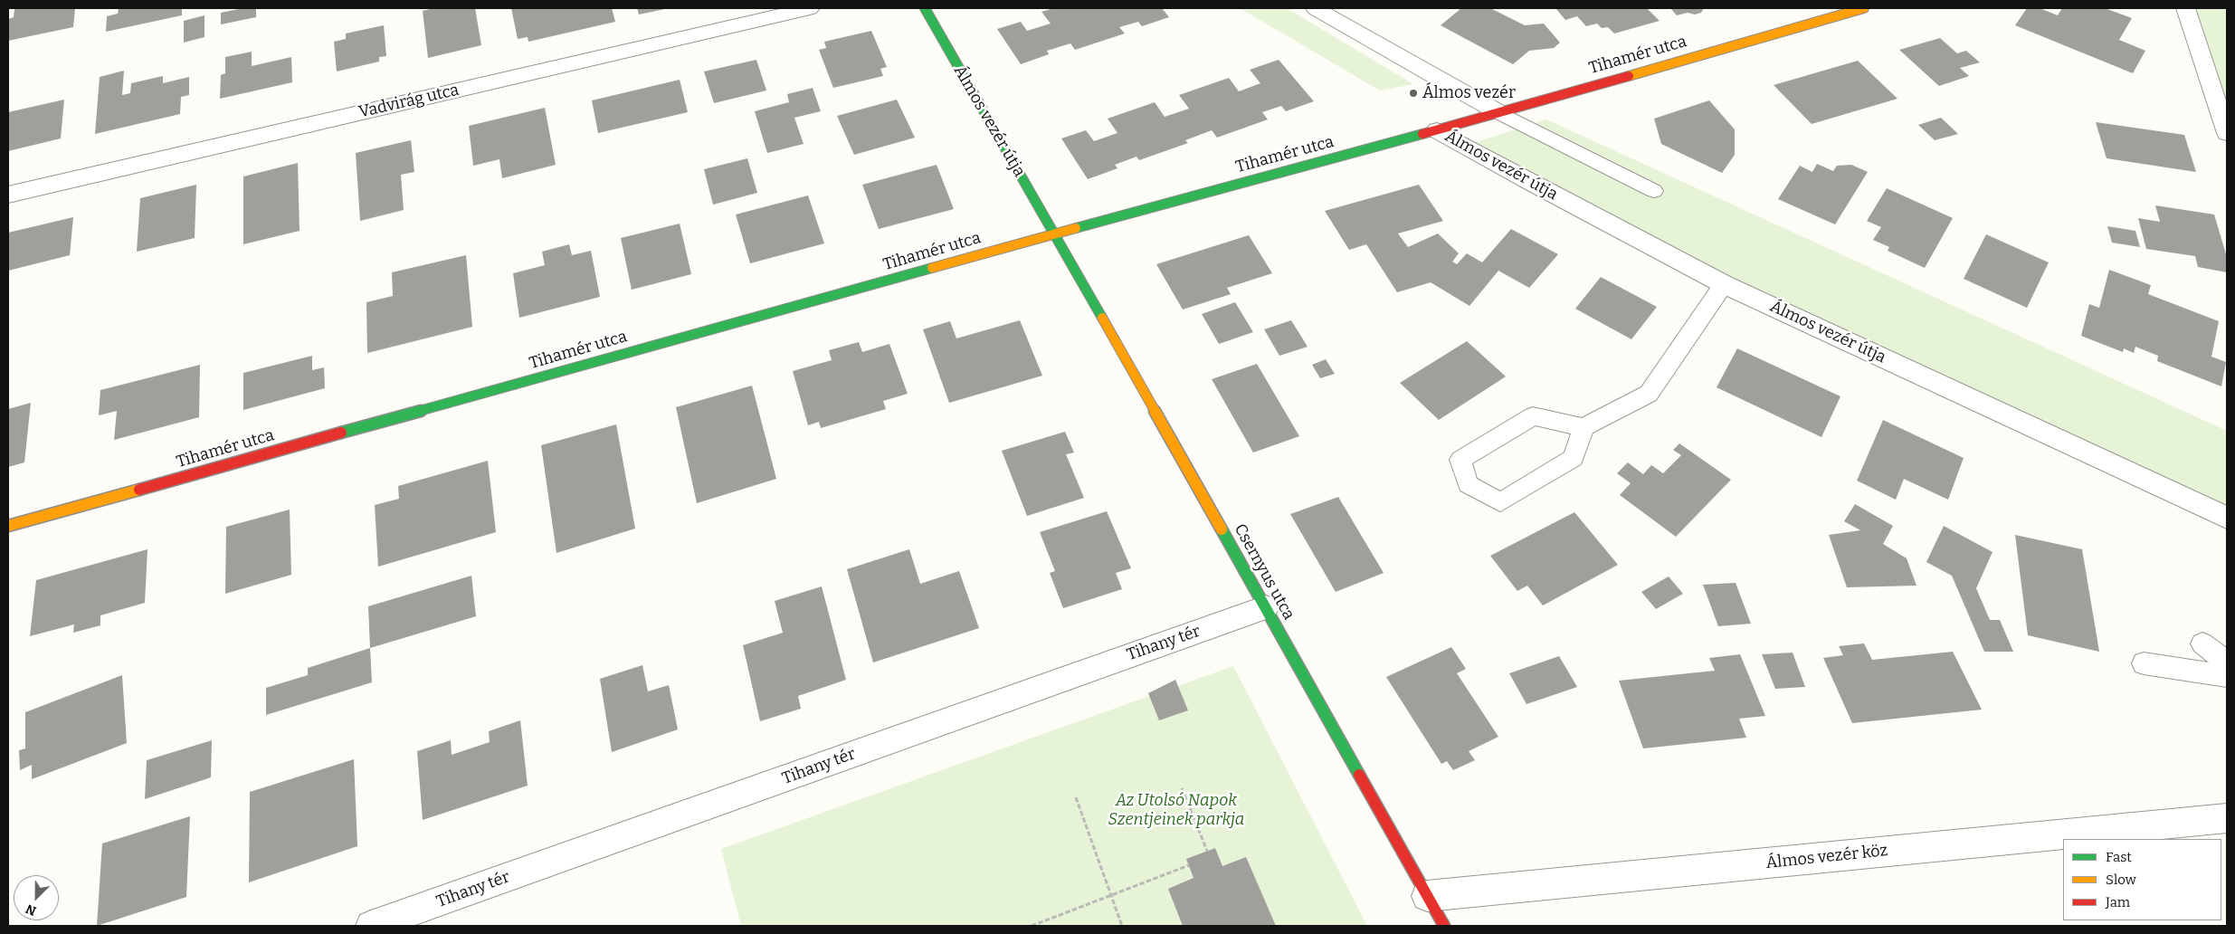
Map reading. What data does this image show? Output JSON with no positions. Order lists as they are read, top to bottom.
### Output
{
  "streets": {
    "street": [
      "Tihamér utca",
      "Vadvirág utca",
      "Álmos vezér útja",
      "Csernyus utca",
      "Tihany tér",
      "Álmos vezér köz"
    ]
  },
  "crossings": [
    ["Tihamér utca", "Álmos vezér útja"],
    ["Tihamér utca", "Csernyus utca"],
    ["Álmos vezér útja", "Csernyus utca"],
    ["Csernyus utca", "Tihany tér"],
    ["Csernyus utca", "Álmos vezér köz"]
  ],
  "parks": ["Az Utolsó Napok Szentjeinek parkja"],
  "places": ["Álmos vezér"],
  "legend": ["Fast", "Slow", "Jam"],
  "north": "bottom left"
}
